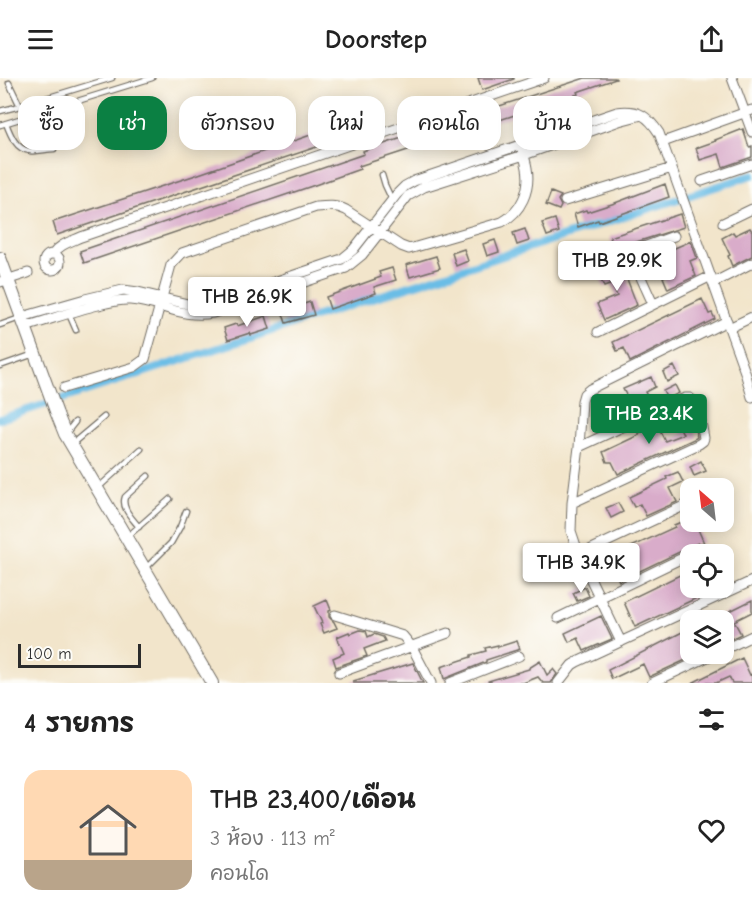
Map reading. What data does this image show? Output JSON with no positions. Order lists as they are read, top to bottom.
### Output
{
  "scale_bar": "100 m",
  "north": "top left",
  "page": {
    "header": "Doorstep",
    "chip": [
      "ซื้อ",
      "เช่า",
      "ตัวกรอง",
      "ใหม่",
      "คอนโด",
      "บ้าน"
    ],
    "price": [
      "THB 29.9K",
      "THB 26.9K",
      "THB 23.4K",
      "THB 34.9K"
    ],
    "scale": "100 m",
    "heading": "4 รายการ",
    "list": [
      {
        "name": "THB 23,400/เดือน",
        "note": "3 ห้อง · 113 m² · คอนโด"
      }
    ]
  }
}
